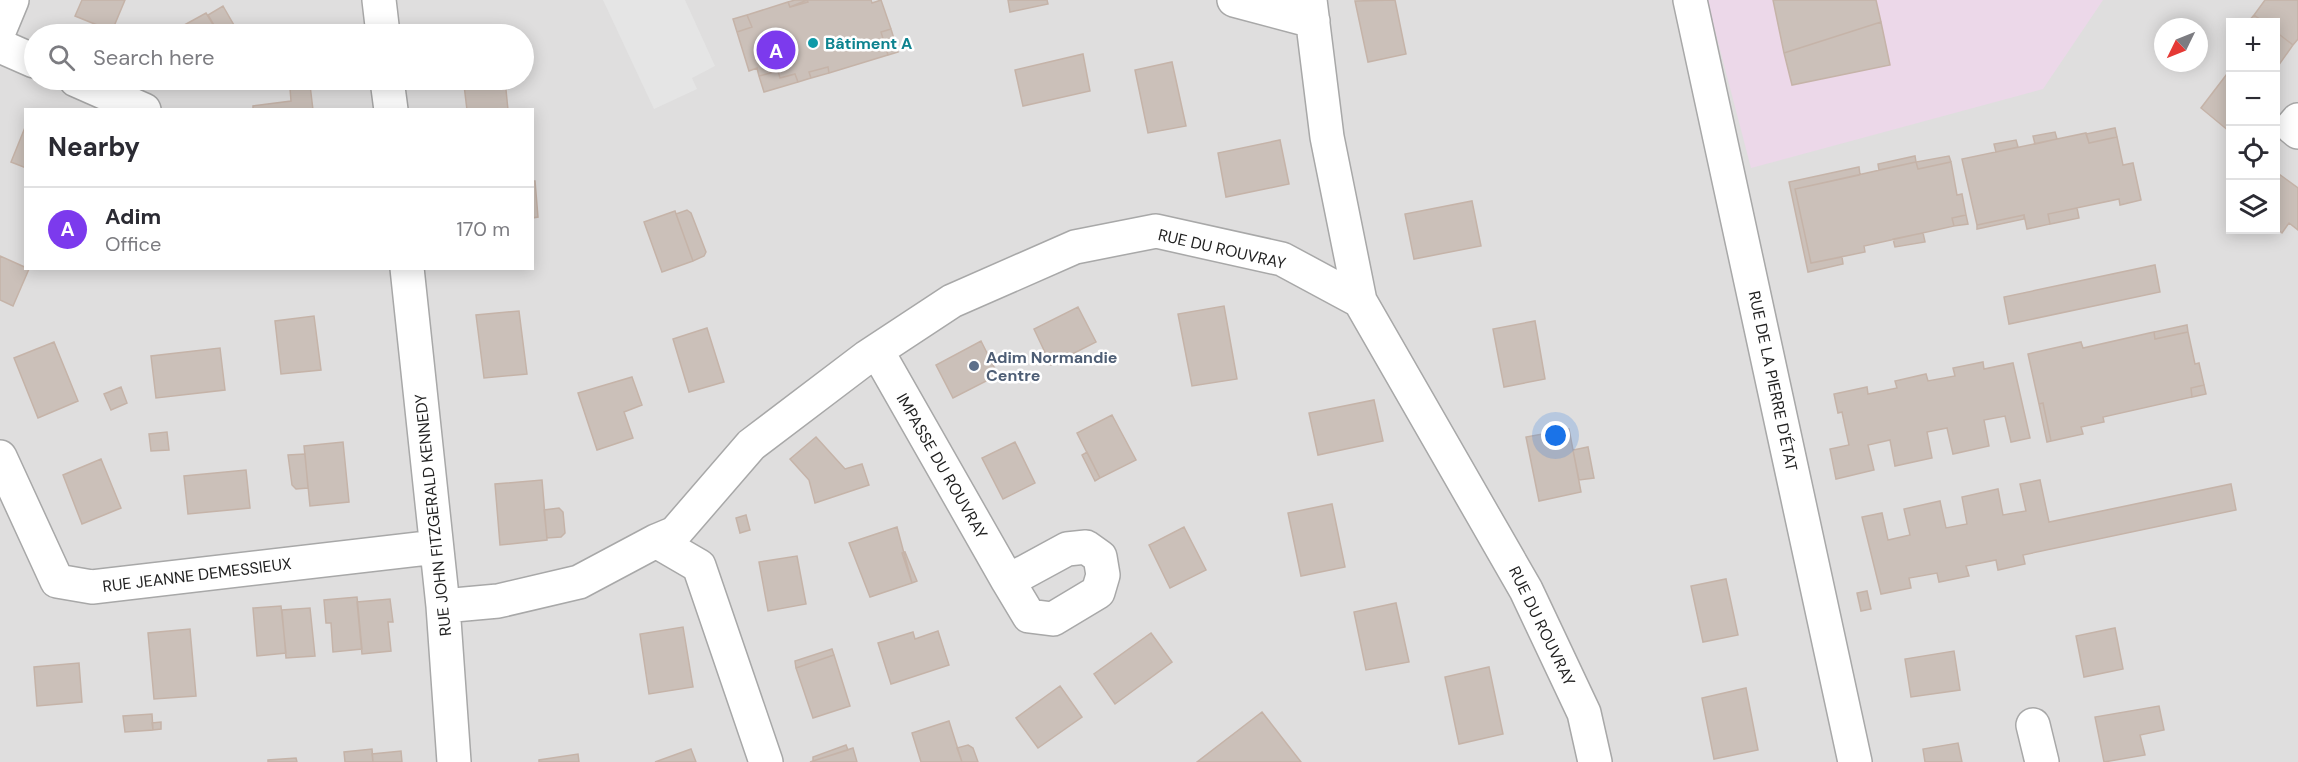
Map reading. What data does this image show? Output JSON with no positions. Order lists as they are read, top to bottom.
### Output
{
  "streets": {
    "street": [
      "RUE DU ROUVRAY",
      "RUE DE LA PIERRE D'ÉTAT",
      "IMPASSE DU ROUVRAY",
      "RUE JOHN FITZGERALD KENNEDY",
      "RUE JEANNE DEMESSIEUX"
    ]
  },
  "crossings": [
    ["RUE DU ROUVRAY", "IMPASSE DU ROUVRAY"],
    ["RUE DU ROUVRAY", "RUE JOHN FITZGERALD KENNEDY"],
    ["RUE JOHN FITZGERALD KENNEDY", "RUE JEANNE DEMESSIEUX"]
  ],
  "places": ["Bâtiment A", "Adim Normandie Centre"],
  "north": "bottom left",
  "page": {
    "map_buttons": ["+", "−"],
    "search": "Search here",
    "pins": "A",
    "heading": "Nearby",
    "list": [
      {
        "mark": "A",
        "name": "Adim",
        "note": "Office",
        "value": "170 m"
      }
    ]
  }
}
